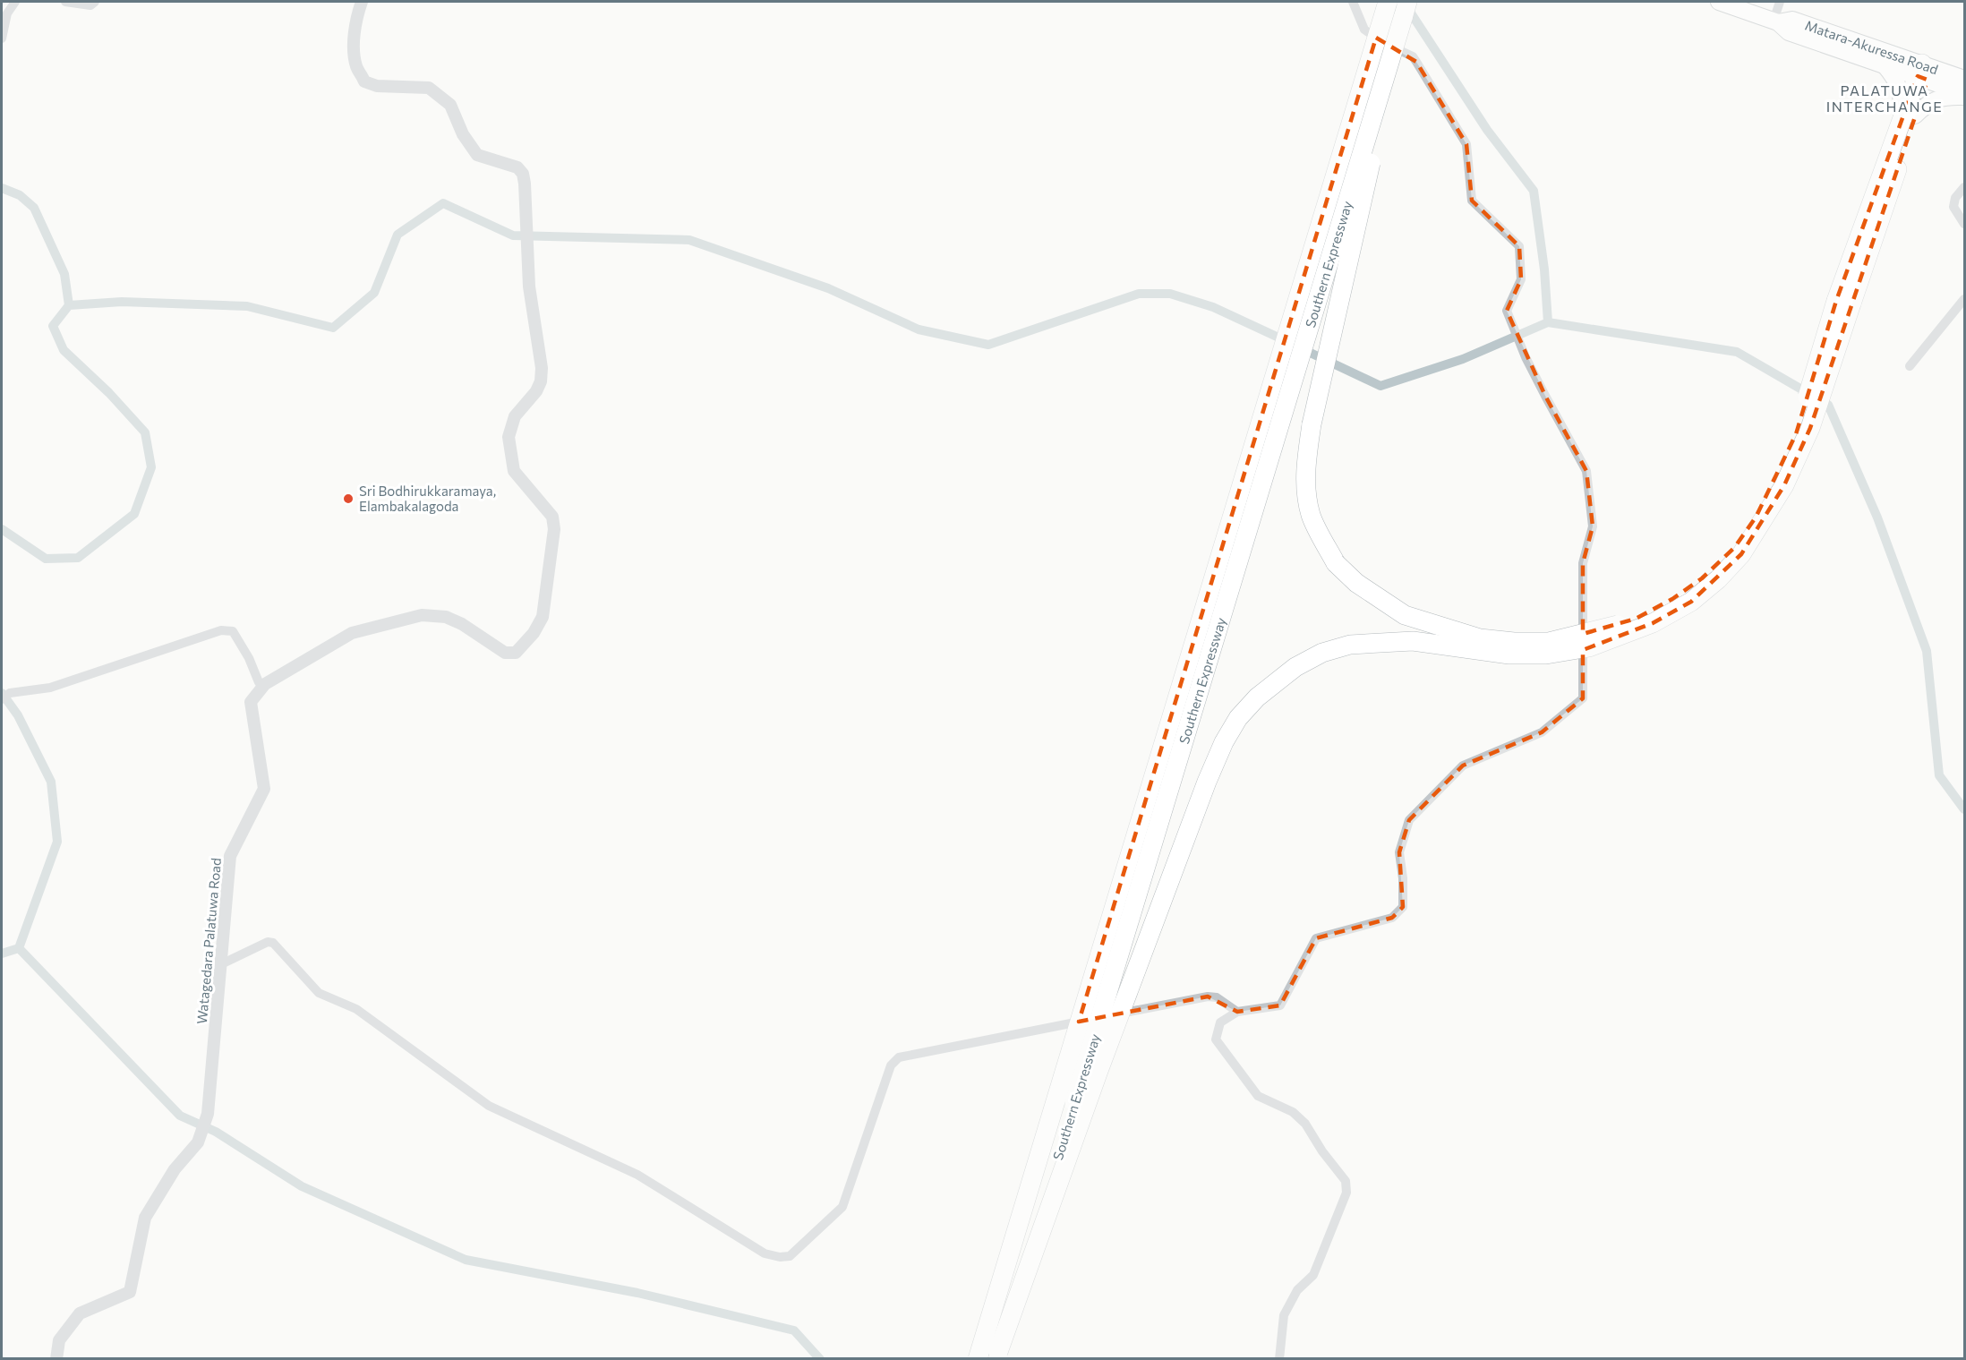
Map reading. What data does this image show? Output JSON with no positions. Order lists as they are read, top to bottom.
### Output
{
  "streets": {
    "highway": ["Matara-Akuressa Road", "Southern Expressway"],
    "street": ["Watagedara Palatuwa Road"]
  },
  "districts": ["PALATUWA INTERCHANGE"],
  "places": ["Sri Bodhirukkaramaya, Elambakalagoda"]
}
